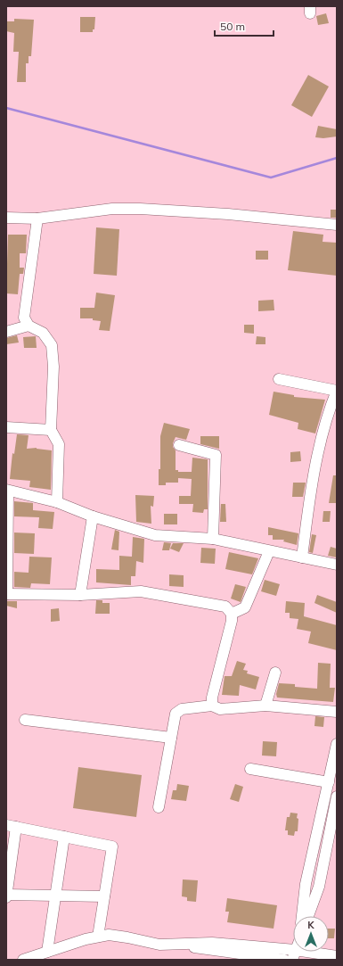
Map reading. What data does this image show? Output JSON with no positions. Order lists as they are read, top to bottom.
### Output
{
  "scale_bar": "50 m",
  "north": "top"
}
